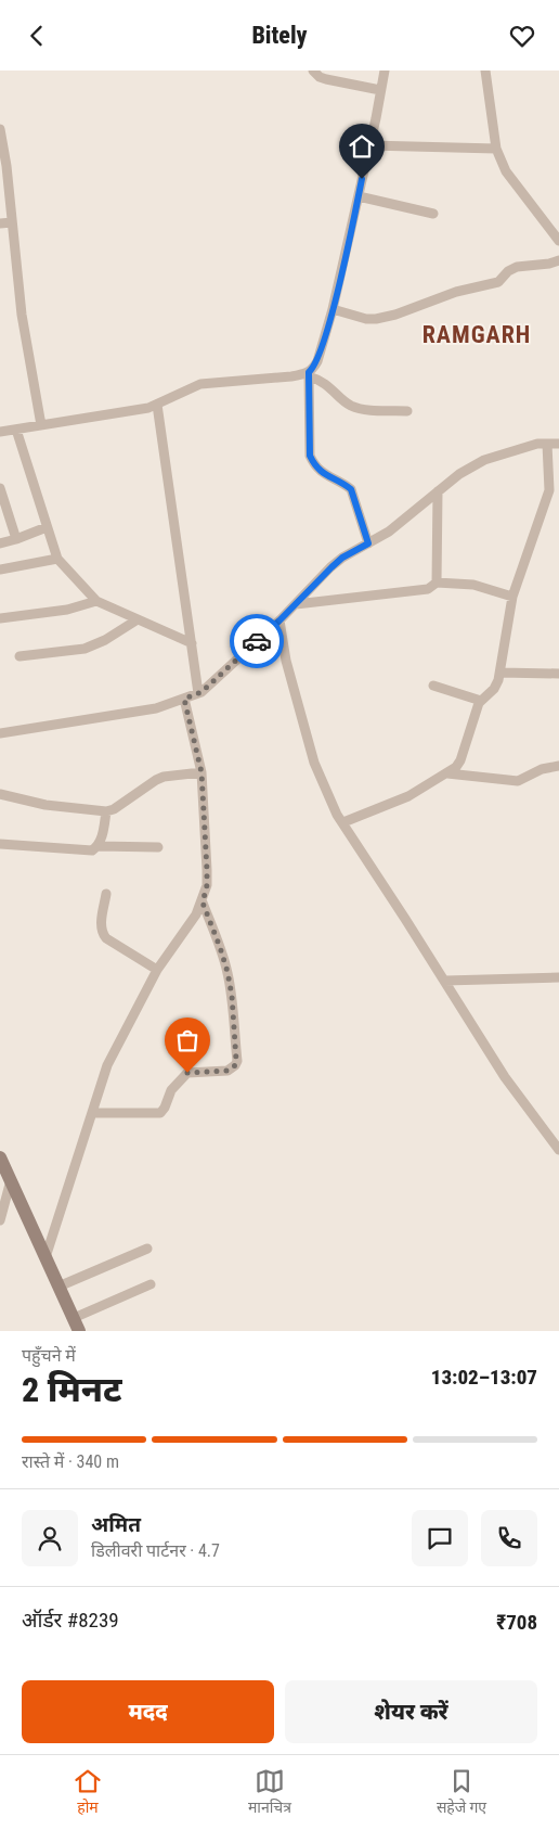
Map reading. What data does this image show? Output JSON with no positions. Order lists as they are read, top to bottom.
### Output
{
  "districts": ["RAMGARH"],
  "page": {
    "header": "Bitely",
    "heading": ["2 मिनट", "पहुँचने में", "13:02–13:07"],
    "panel": [
      "अमित",
      "डिलीवरी पार्टनर · 4.7",
      "ऑर्डर #8239",
      "₹708"
    ],
    "bar": "रास्ते में · 340 m",
    "buttons": ["मदद", "शेयर करें"],
    "tabs": ["होम", "मानचित्र", "सहेजे गए"]
  }
}
